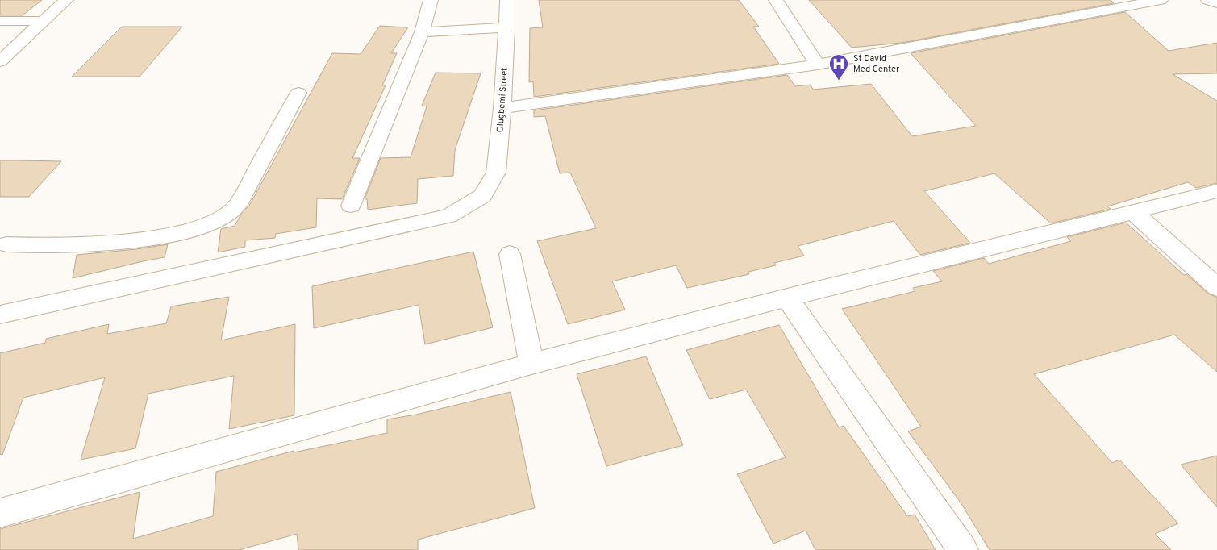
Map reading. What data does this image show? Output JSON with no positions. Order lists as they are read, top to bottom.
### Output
{
  "streets": {
    "street": ["Olugbemi Street"]
  },
  "places": {
    "hospital": ["St David Med Center"]
  }
}
